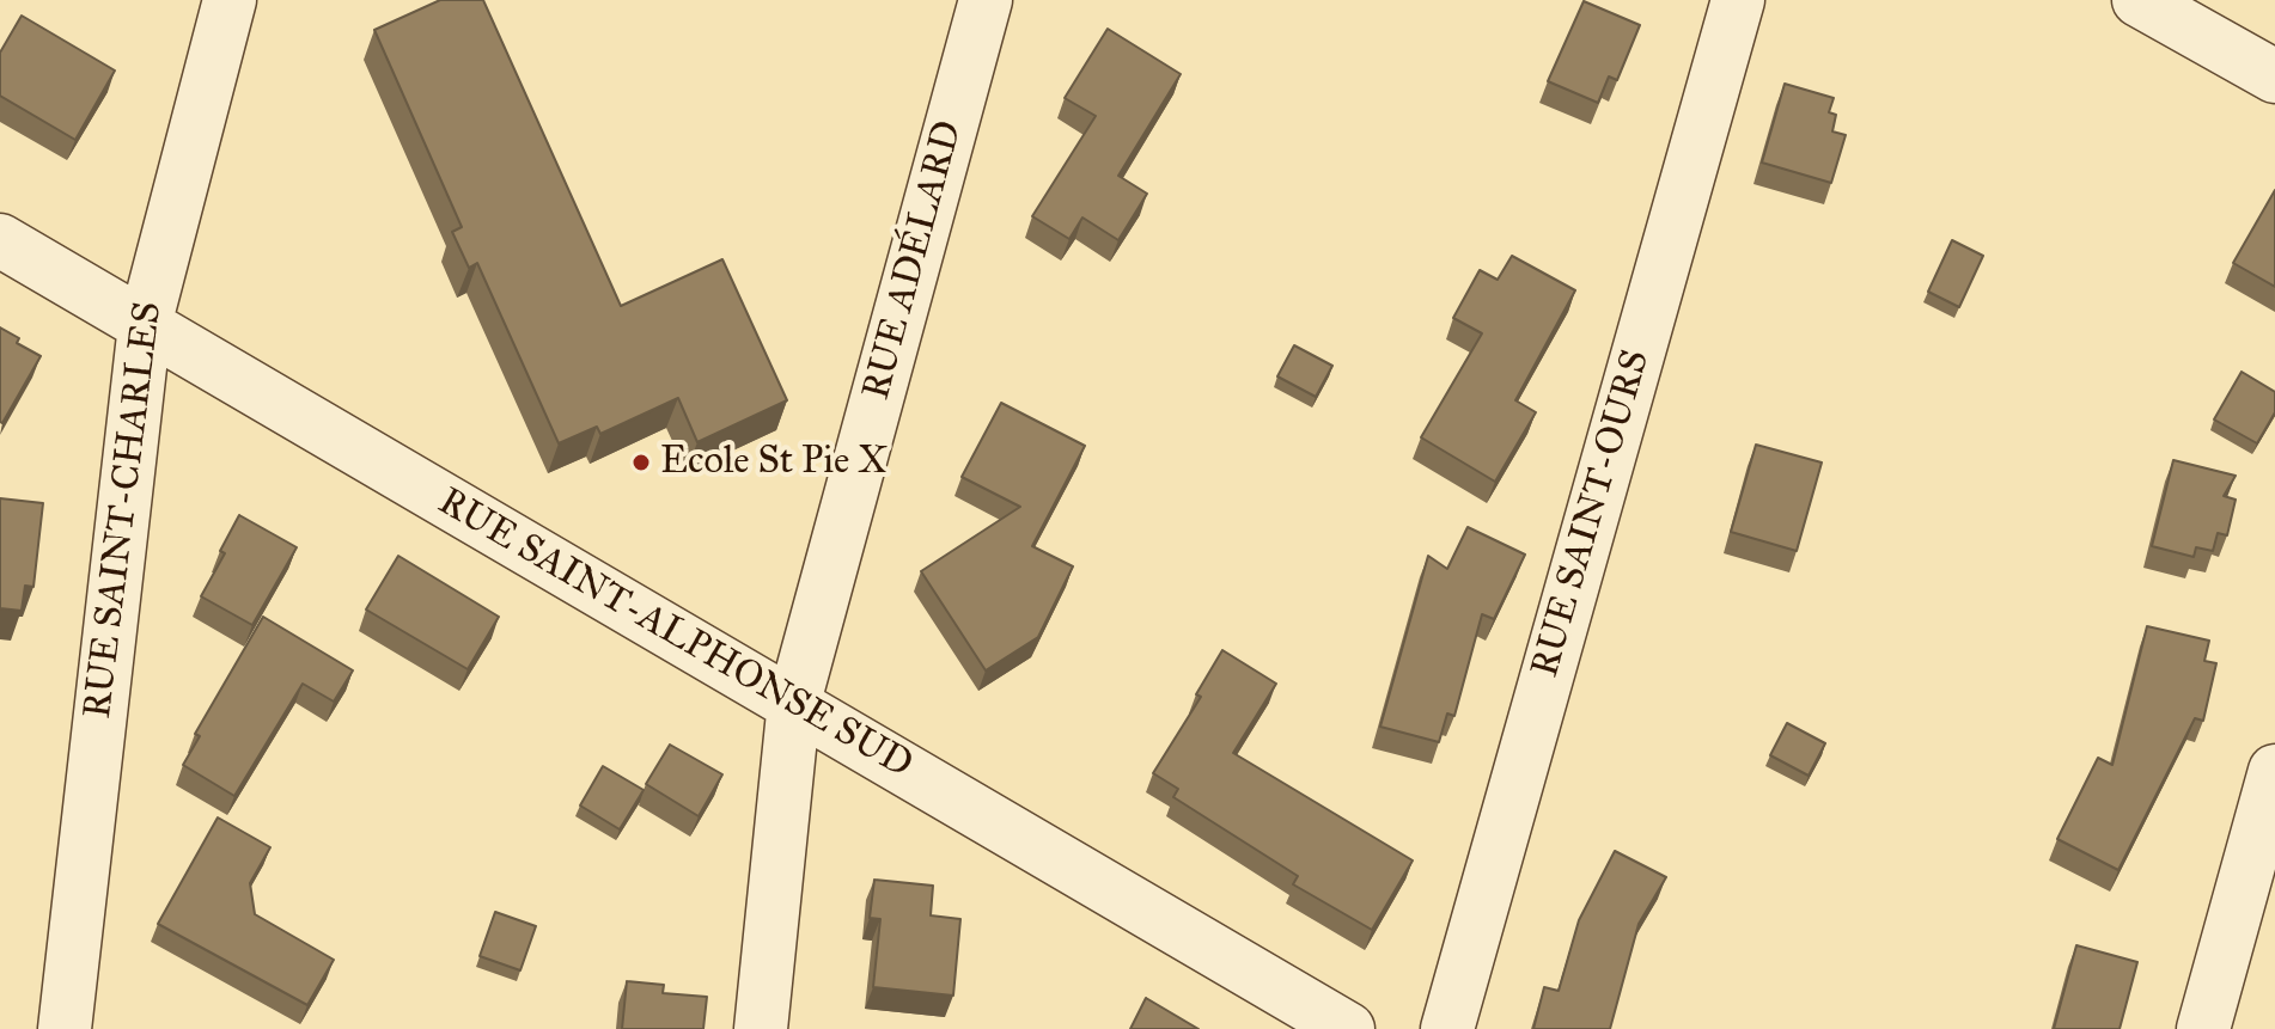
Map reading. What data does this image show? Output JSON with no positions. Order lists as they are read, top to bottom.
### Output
{
  "streets": {
    "street": [
      "RUE ADÉLARD",
      "RUE SAINT-CHARLES",
      "RUE SAINT-OURS",
      "RUE SAINT-ALPHONSE SUD"
    ]
  },
  "crossings": [
    ["RUE ADÉLARD", "RUE SAINT-ALPHONSE SUD"],
    ["RUE SAINT-CHARLES", "RUE SAINT-ALPHONSE SUD"]
  ],
  "places": ["Ecole St Pie X"]
}
